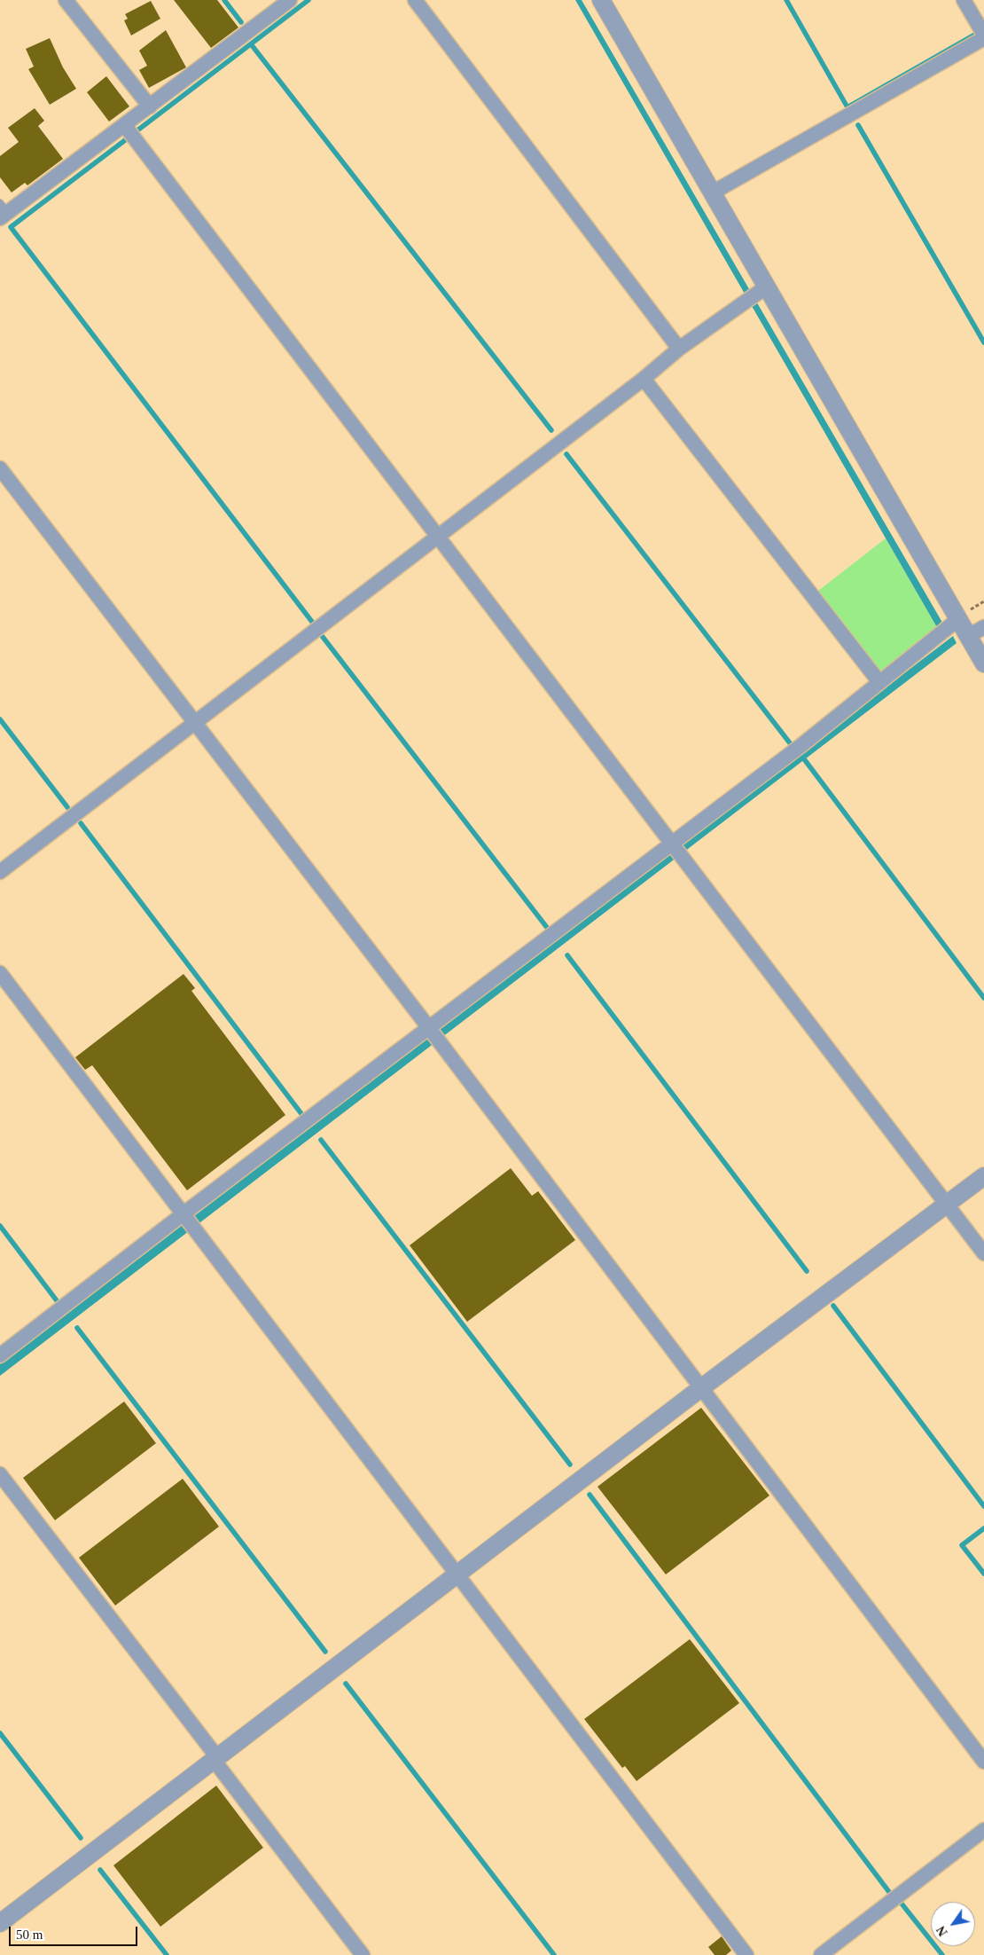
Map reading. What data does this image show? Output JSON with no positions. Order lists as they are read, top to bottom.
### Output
{
  "scale_bar": "50 m",
  "north": "bottom left"
}
